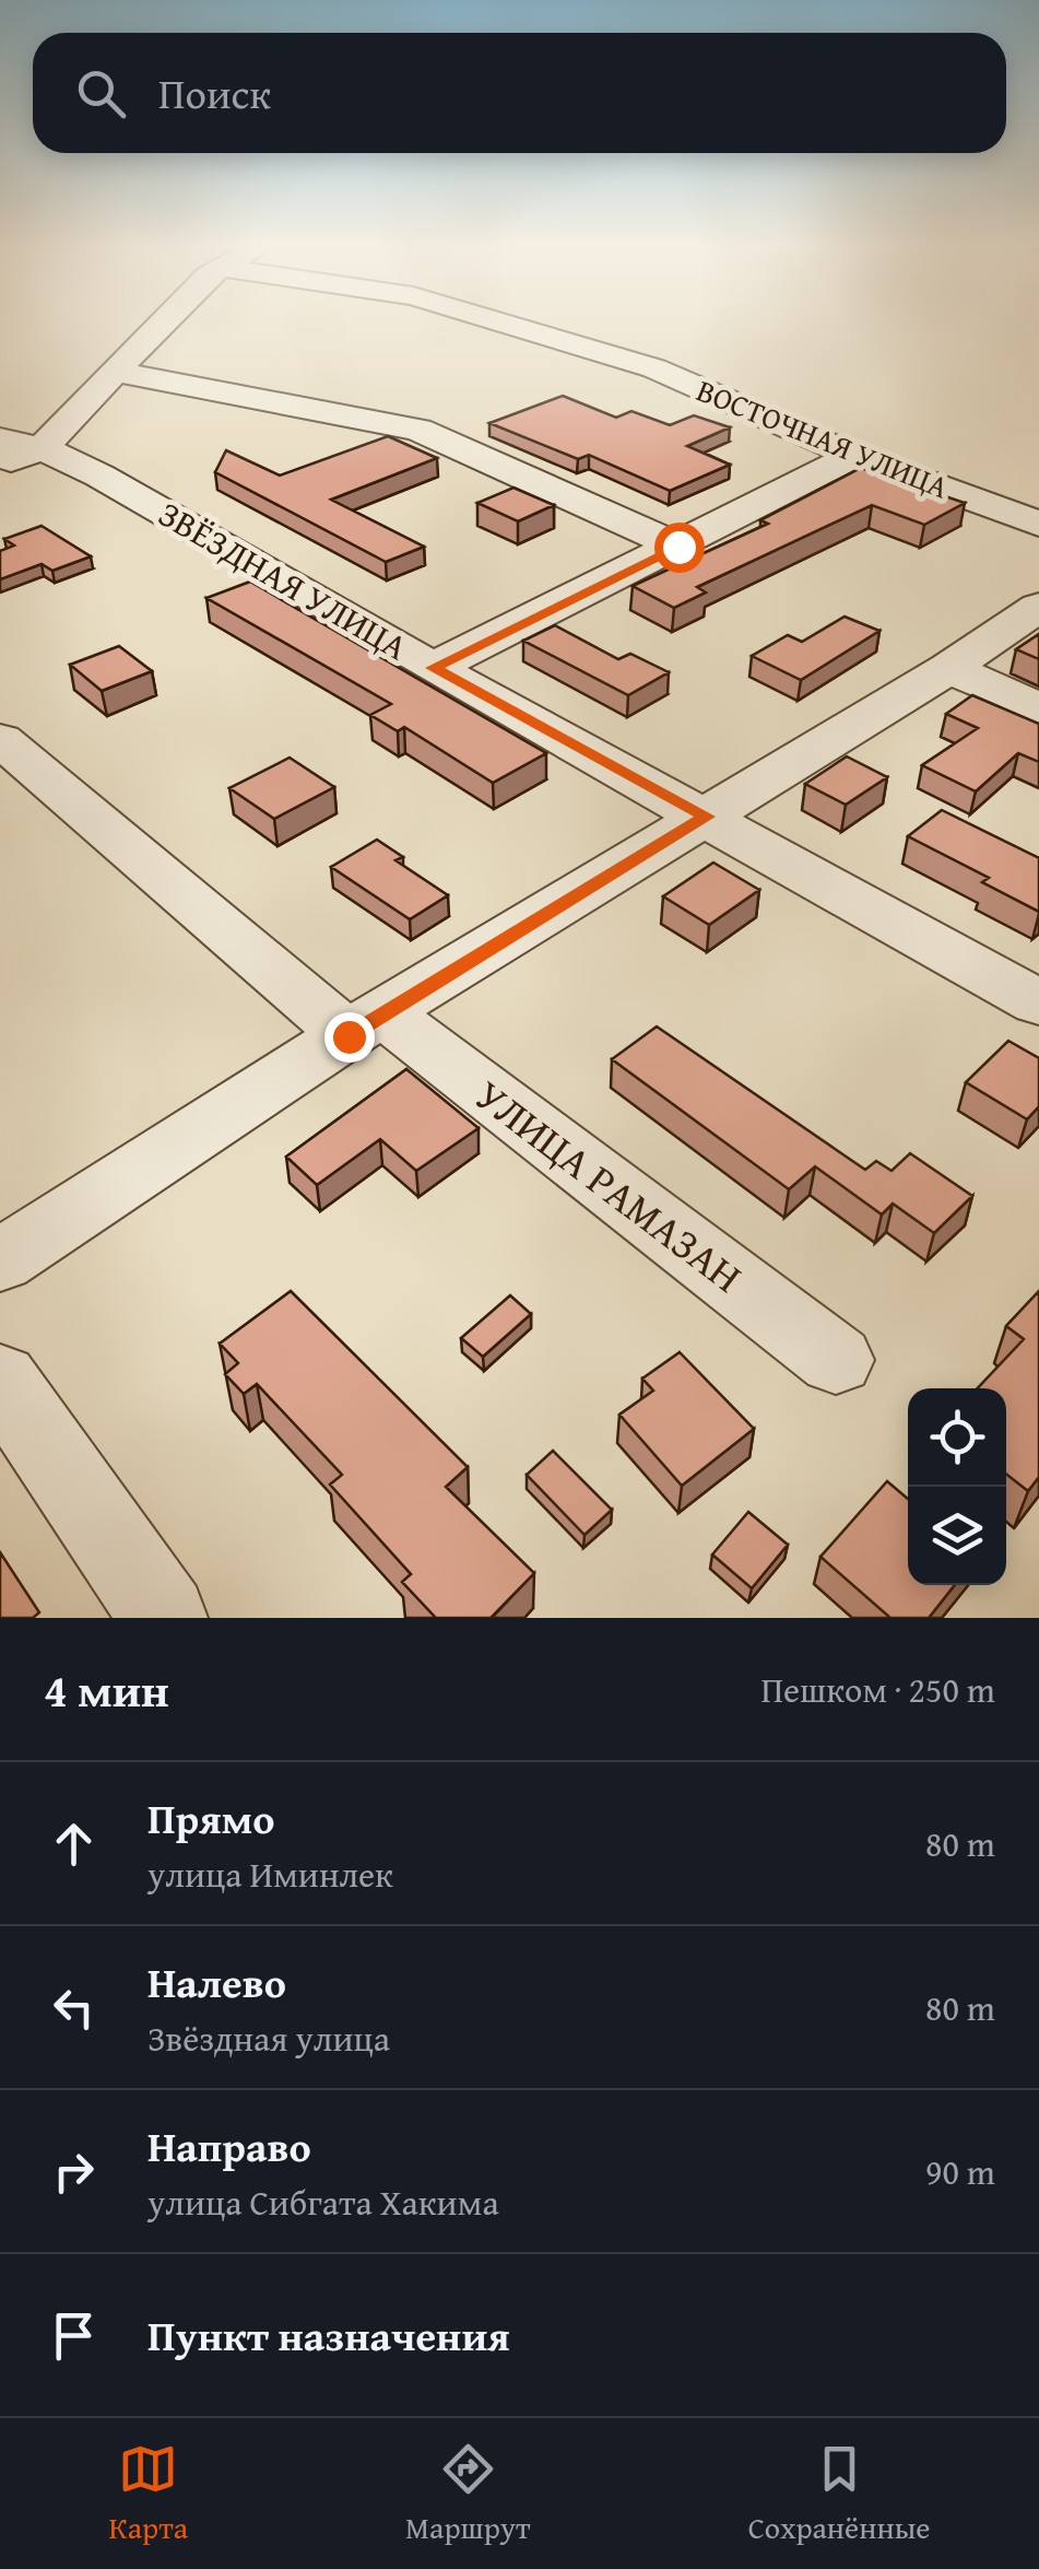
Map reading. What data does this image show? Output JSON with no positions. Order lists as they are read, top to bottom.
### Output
{
  "streets": {
    "street": ["ВОСТОЧНАЯ УЛИЦА", "ЗВЁЗДНАЯ УЛИЦА", "УЛИЦА РАМАЗАН"]
  },
  "page": {
    "search": "Поиск",
    "heading": ["4 мин", "Пешком · 250 m"],
    "list": [
      ["Прямо", "улица Иминлек", "80 m"],
      ["Налево", "Звёздная улица", "80 m"],
      ["Направо", "улица Сибгата Хакима", "90 m"],
      "Пункт назначения"
    ],
    "nav": ["Карта", "Маршрут", "Сохранённые"]
  }
}
